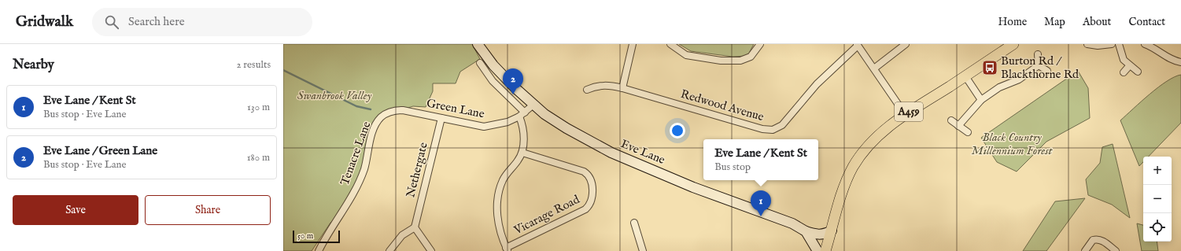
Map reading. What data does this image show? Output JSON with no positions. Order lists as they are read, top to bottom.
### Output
{
  "streets": {
    "main road": ["A459"],
    "street": [
      "Redwood Avenue",
      "Green Lane",
      "Eve Lane",
      "Tenacre Lane",
      "Nethergate",
      "Vicarage Road"
    ]
  },
  "crossings": [
    ["Green Lane", "Eve Lane"],
    ["Green Lane", "Tenacre Lane"],
    ["Green Lane", "Nethergate"]
  ],
  "parks": ["Swanbrook Valley", "Black Country Millennium Forest"],
  "places": {
    "bus stop": ["Burton Rd / Blackthorne Rd"]
  },
  "scale_bar": "50 m",
  "page": {
    "header": "Gridwalk",
    "search": "Search here",
    "nav": [
      "Home",
      "Map",
      "About",
      "Contact"
    ],
    "heading": ["Nearby", "2 results"],
    "pins": ["2", "1"],
    "list": [
      {
        "mark": "1",
        "name": "Eve Lane / Kent St",
        "note": "Bus stop · Eve Lane",
        "value": "130 m"
      },
      {
        "mark": "2",
        "name": "Eve Lane / Green Lane",
        "note": "Bus stop · Eve Lane",
        "value": "180 m"
      }
    ],
    "popup": ["Eve Lane / Kent St", "Bus stop"],
    "map_buttons": ["+", "−"],
    "buttons": ["Save", "Share"],
    "scale": "50 m"
  }
}
